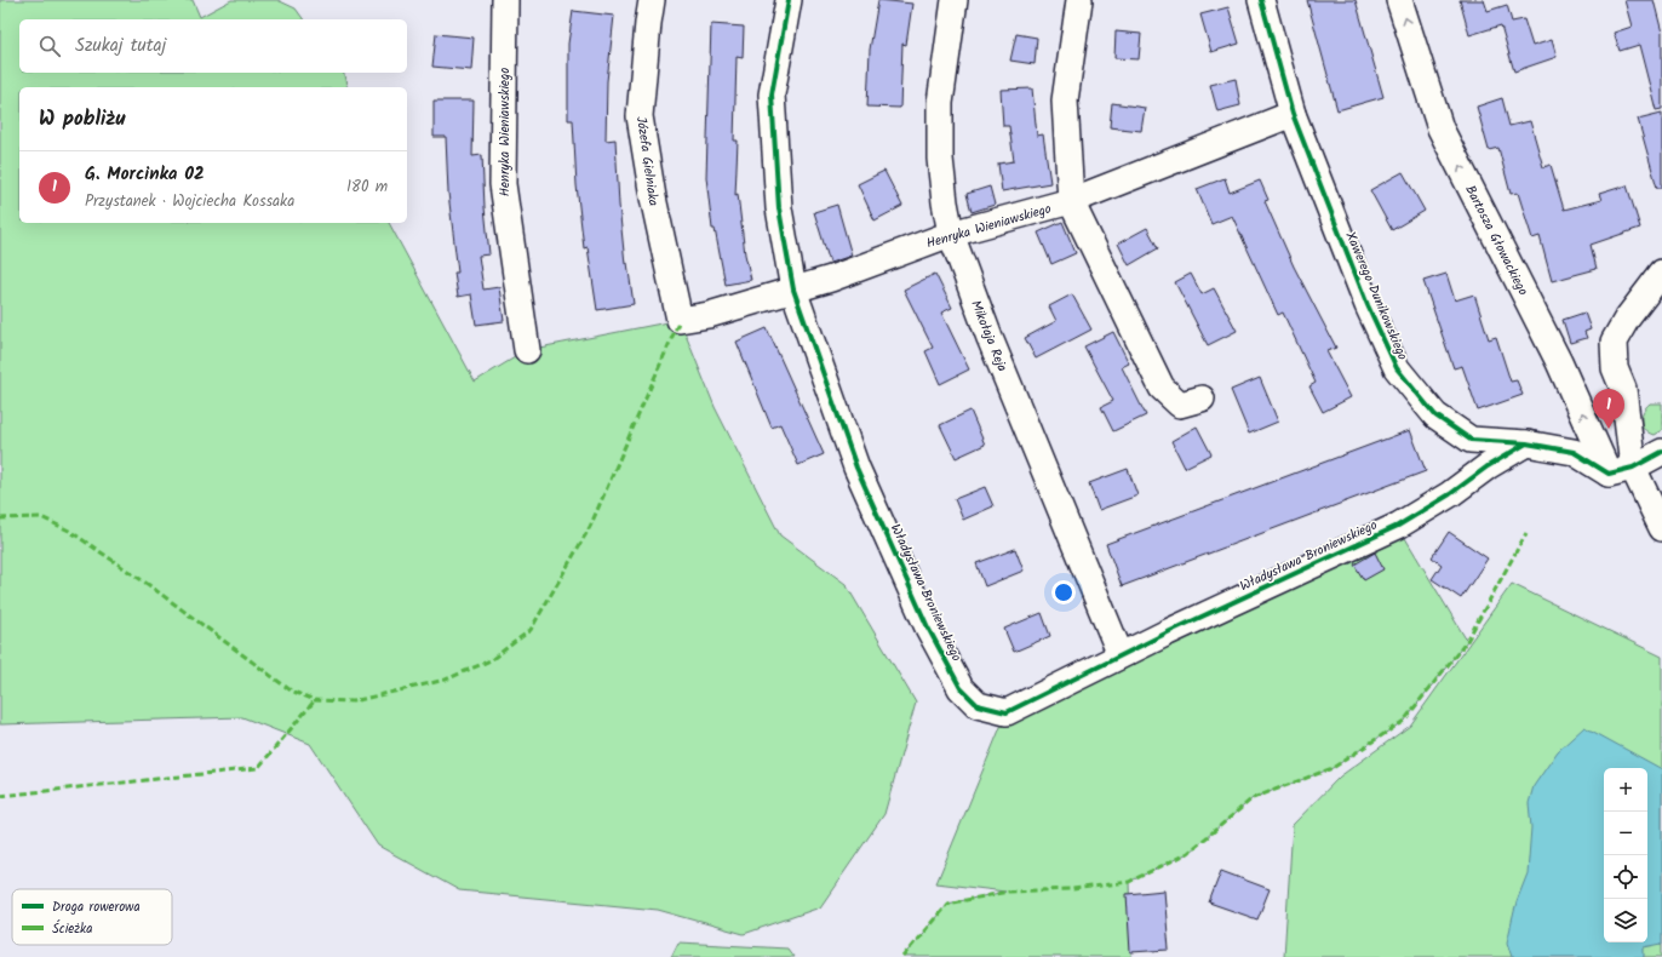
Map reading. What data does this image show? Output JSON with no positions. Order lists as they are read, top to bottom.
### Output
{
  "streets": {
    "street": [
      "Henryka Wieniawskiego",
      "Józefa Gielniaka",
      "Bartosza Głowackiego",
      "Xawerego Dunikowskiego",
      "Mikołaja Reja",
      "Władysława Broniewskiego"
    ]
  },
  "crossings": [
    ["Henryka Wieniawskiego", "Józefa Gielniaka"],
    ["Henryka Wieniawskiego", "Xawerego Dunikowskiego"],
    ["Henryka Wieniawskiego", "Mikołaja Reja"],
    ["Henryka Wieniawskiego", "Władysława Broniewskiego"],
    ["Bartosza Głowackiego", "Xawerego Dunikowskiego"],
    ["Xawerego Dunikowskiego", "Władysława Broniewskiego"],
    ["Mikołaja Reja", "Władysława Broniewskiego"]
  ],
  "one_way": ["Bartosza Głowackiego"],
  "legend": ["Droga rowerowa", "Ścieżka"],
  "page": {
    "search": "Szukaj tutaj",
    "heading": "W pobliżu",
    "list": [
      {
        "mark": "1",
        "name": "G. Morcinka 02",
        "note": "Przystanek · Wojciecha Kossaka",
        "value": "180 m"
      }
    ],
    "pins": "1",
    "map_buttons": ["+", "−"]
  }
}
